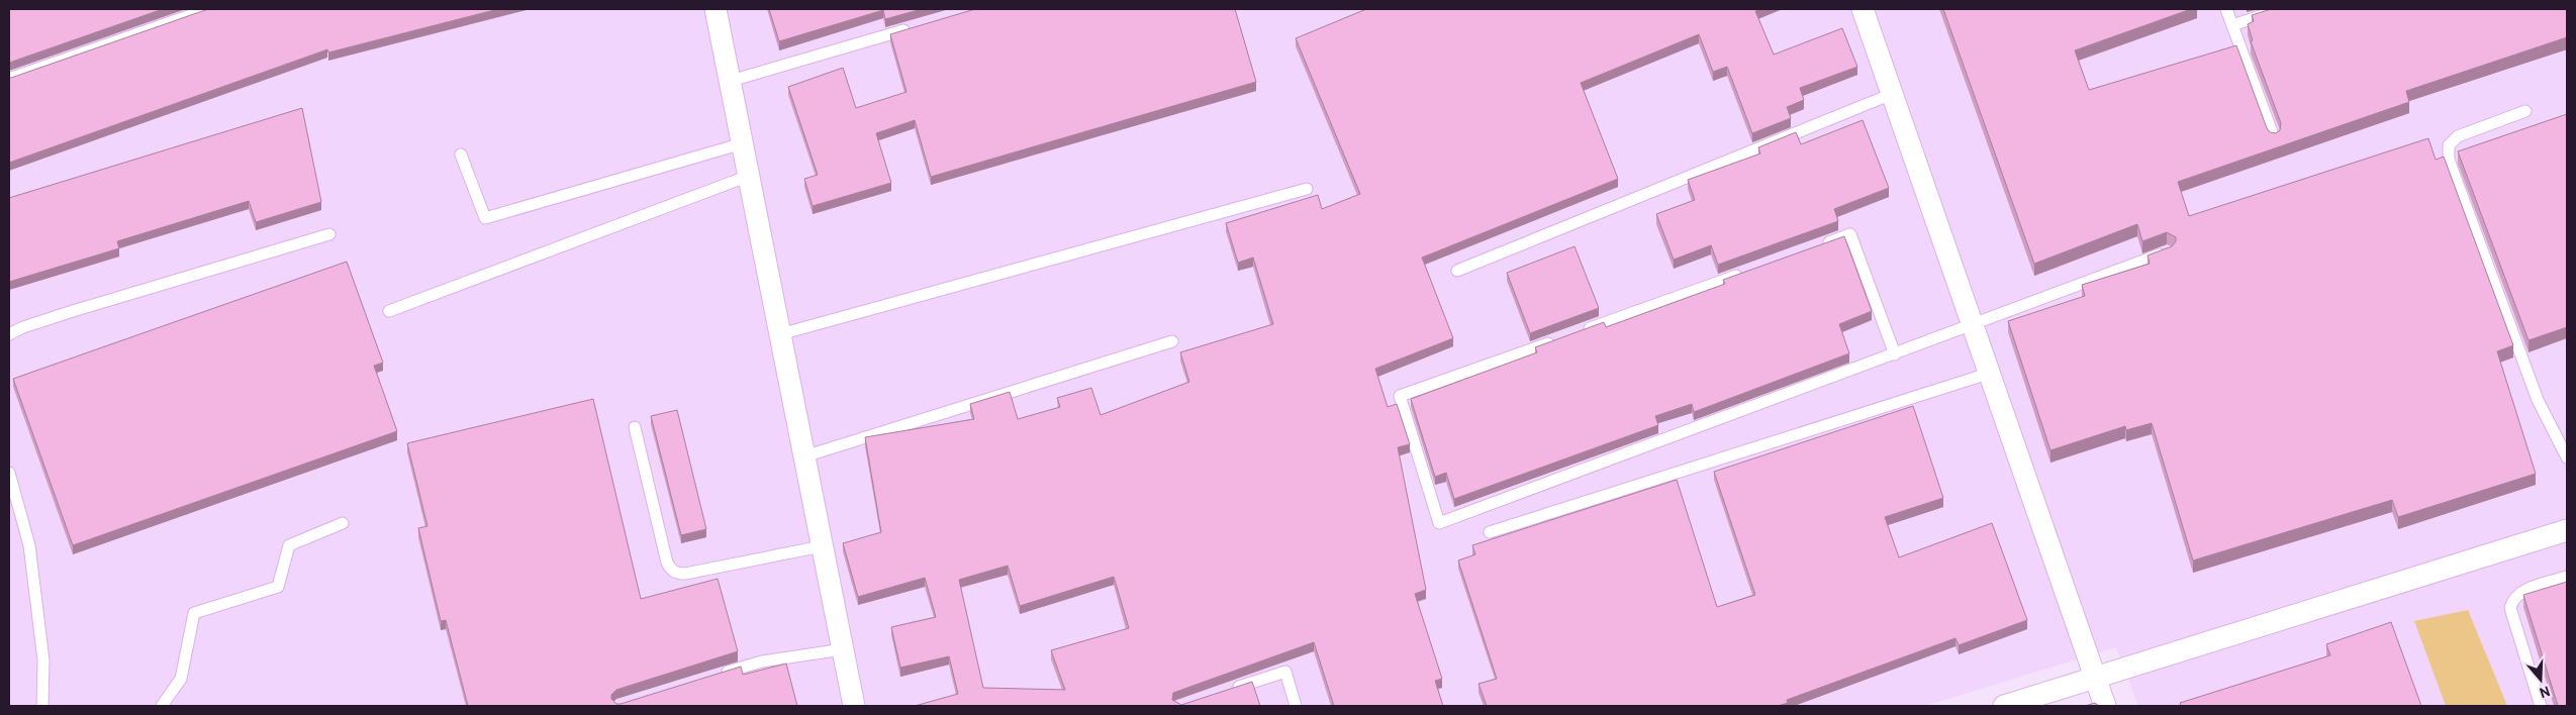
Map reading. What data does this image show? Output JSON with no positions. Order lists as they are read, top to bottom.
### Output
{
  "north": "bottom"
}
